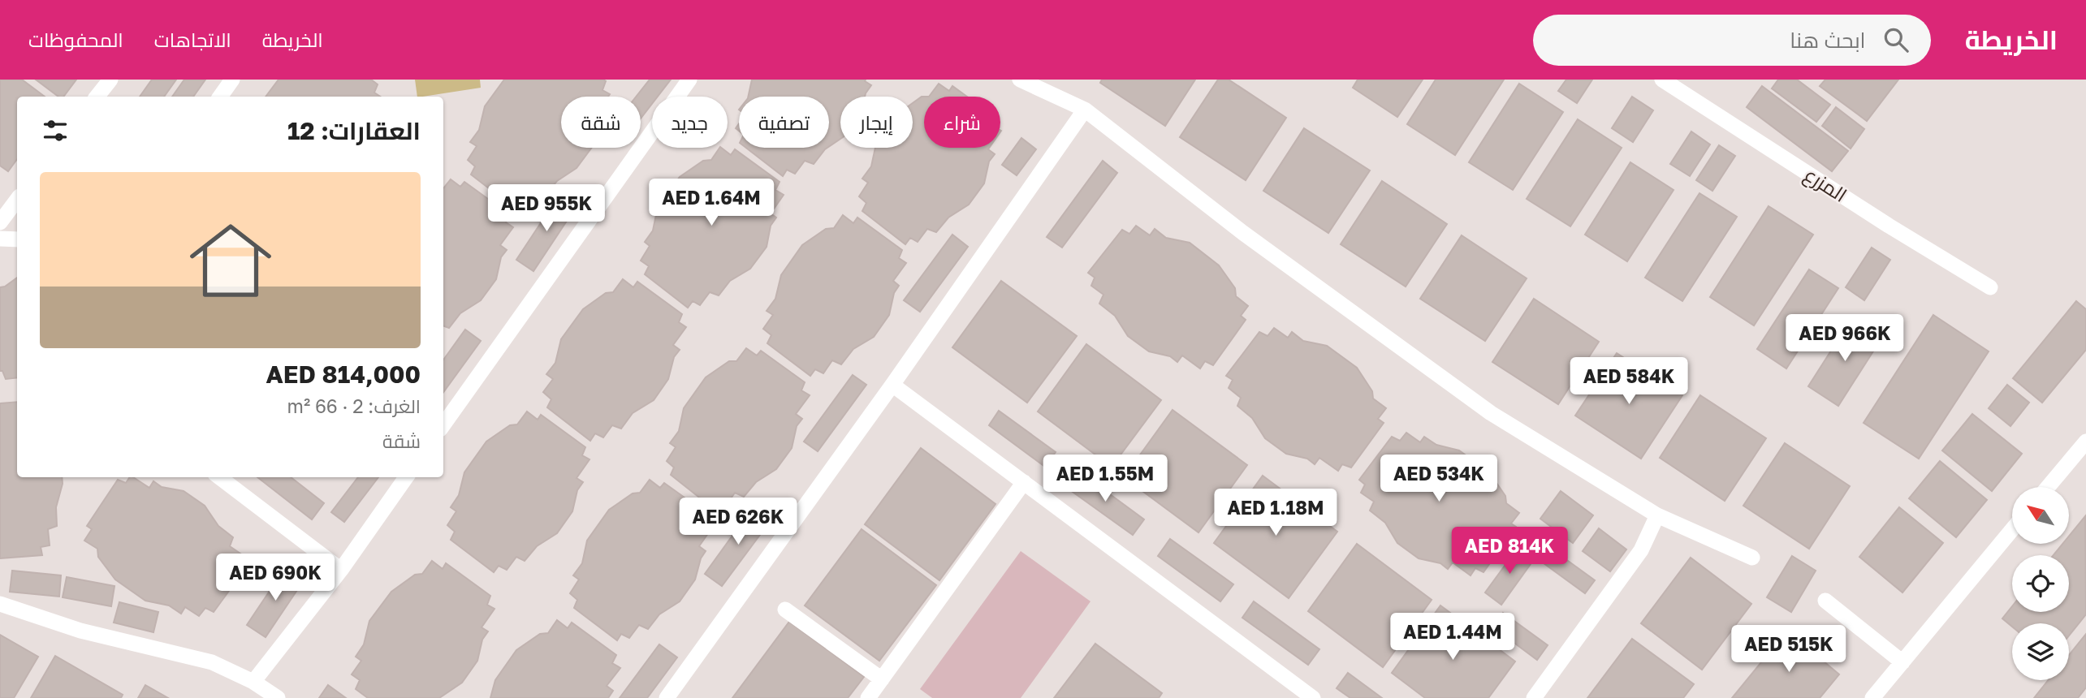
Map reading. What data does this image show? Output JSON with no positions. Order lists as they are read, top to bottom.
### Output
{
  "streets": {
    "street": ["المزرع"]
  },
  "north": "top left",
  "page": {
    "header": "الخريطة",
    "search": "ابحث هنا",
    "nav": ["الخريطة", "الاتجاهات", "المحفوظات"],
    "chip": [
      "شراء",
      "إيجار",
      "تصفية",
      "جديد",
      "شقة"
    ],
    "heading": "العقارات: 12",
    "list": [
      {
        "name": "AED 814,000",
        "note": "الغرف: 2 · 66 m² · شقة"
      }
    ],
    "price": [
      "AED 1.64M",
      "AED 955K",
      "AED 966K",
      "AED 584K",
      "AED 1.55M",
      "AED 534K",
      "AED 1.18M",
      "AED 626K",
      "AED 814K",
      "AED 690K",
      "AED 1.44M",
      "AED 515K"
    ]
  }
}
